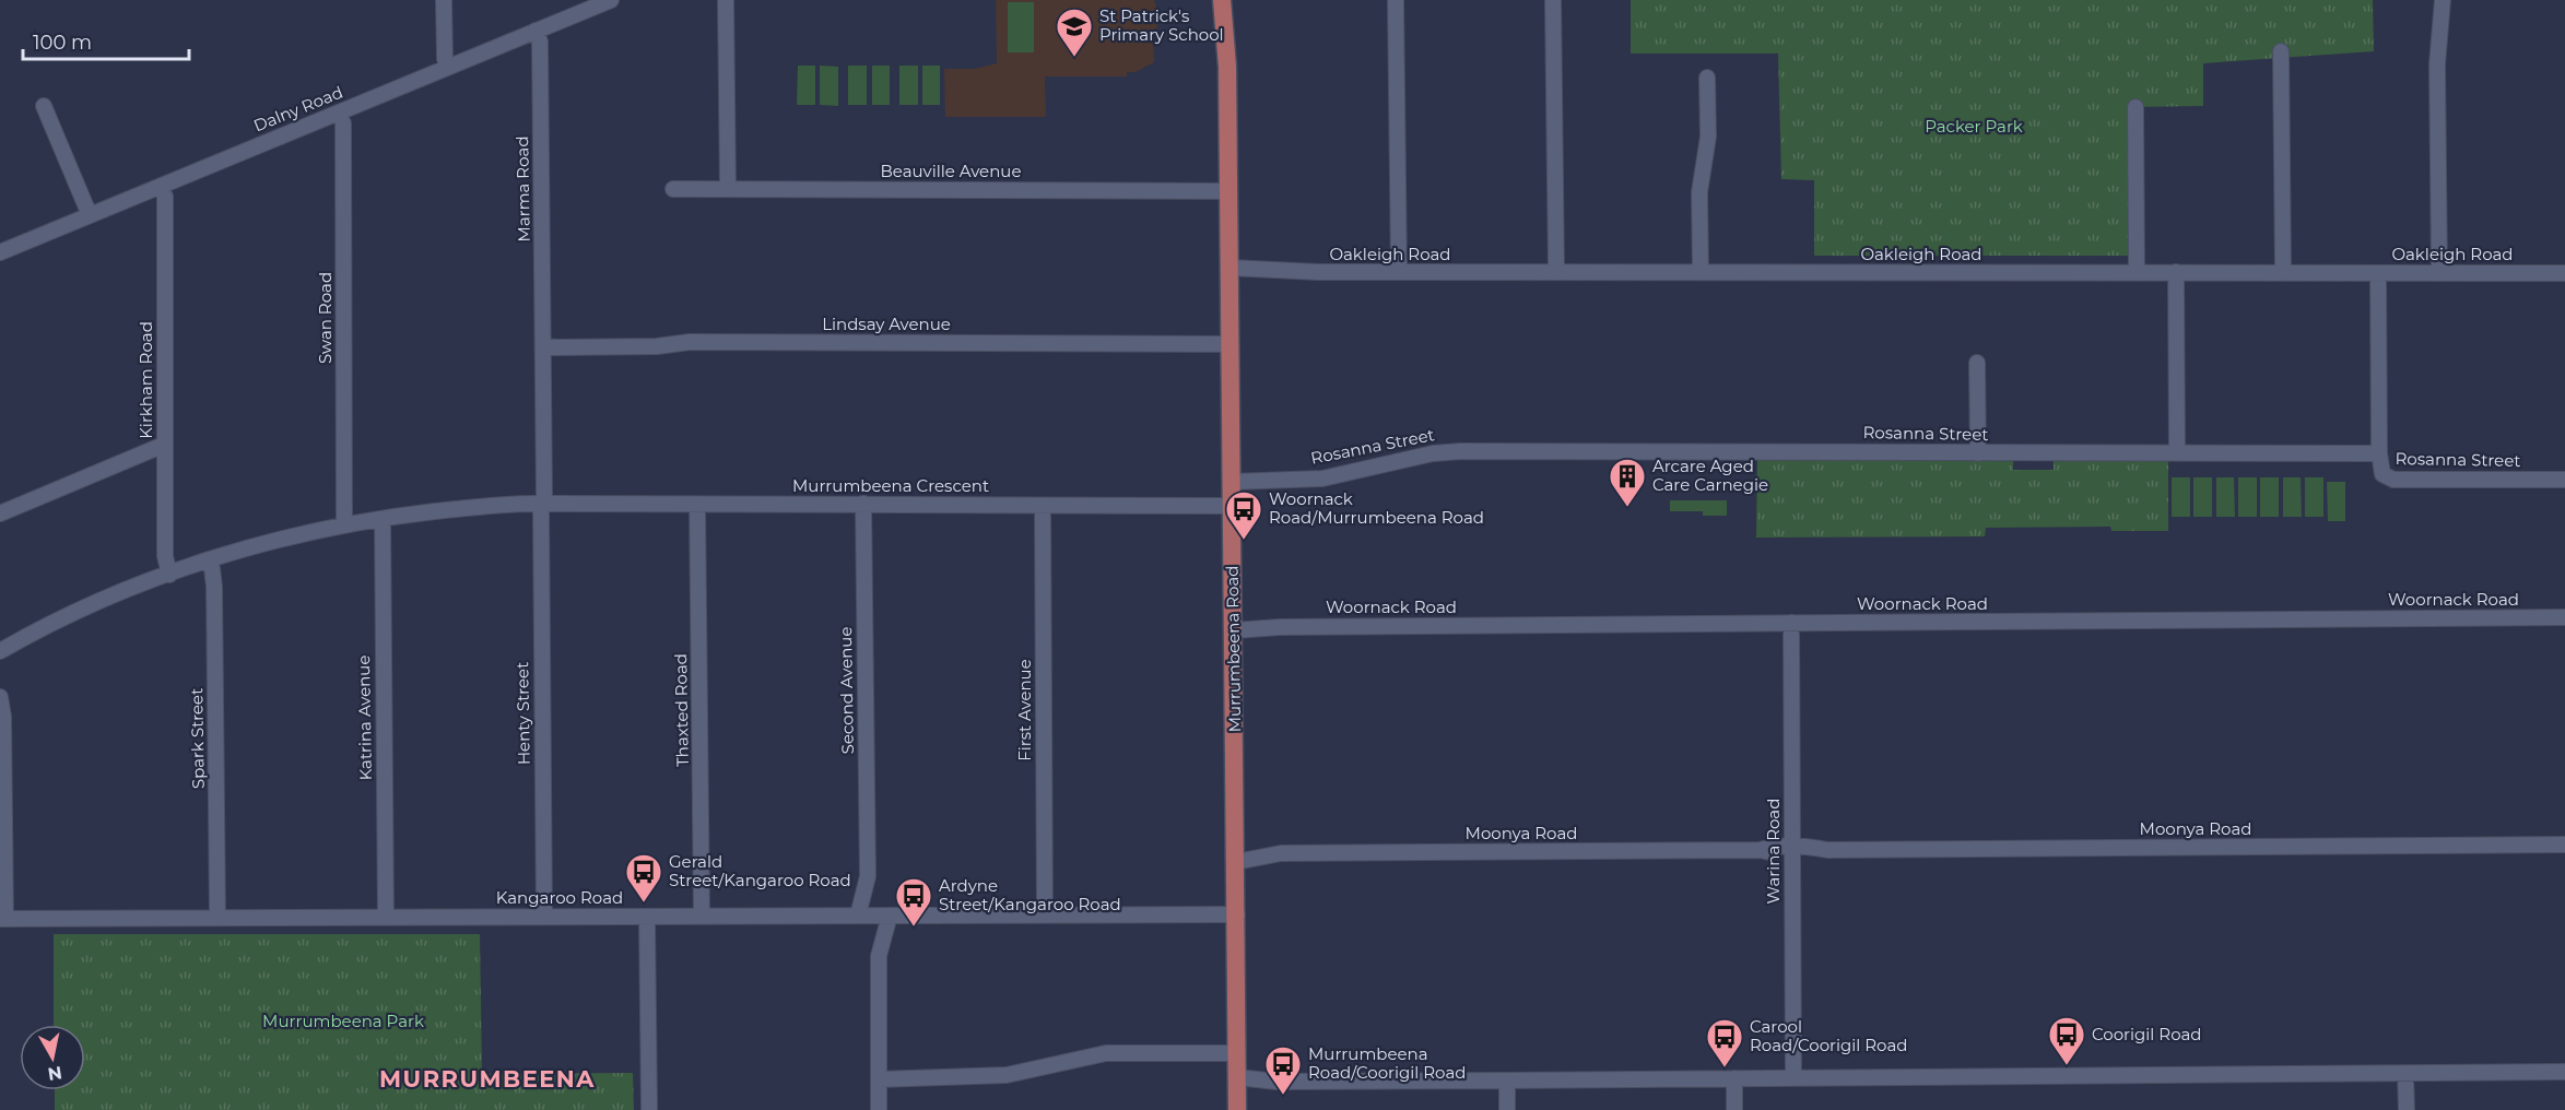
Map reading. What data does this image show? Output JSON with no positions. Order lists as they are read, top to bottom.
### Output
{
  "streets": {
    "main road": ["Murrumbeena Road"],
    "street": [
      "Dalny Road",
      "Beauville Avenue",
      "Marma Road",
      "Oakleigh Road",
      "Swan Road",
      "Lindsay Avenue",
      "Kirkham Road",
      "Rosanna Street",
      "Murrumbeena Crescent",
      "Woornack Road",
      "Second Avenue",
      "Thaxted Road",
      "First Avenue",
      "Henty Street",
      "Katrina Avenue",
      "Spark Street",
      "Moonya Road",
      "Warina Road",
      "Kangaroo Road"
    ]
  },
  "crossings": [
    ["Dalny Road", "Marma Road"],
    ["Dalny Road", "Swan Road"],
    ["Dalny Road", "Kirkham Road"],
    ["Beauville Avenue", "Murrumbeena Road"],
    ["Marma Road", "Lindsay Avenue"],
    ["Marma Road", "Henty Street"],
    ["Oakleigh Road", "Murrumbeena Road"],
    ["Swan Road", "Murrumbeena Crescent"],
    ["Lindsay Avenue", "Murrumbeena Road"],
    ["Lindsay Avenue", "Henty Street"],
    ["Kirkham Road", "Murrumbeena Crescent"],
    ["Rosanna Street", "Murrumbeena Road"],
    ["Murrumbeena Crescent", "Murrumbeena Road"],
    ["Murrumbeena Crescent", "Second Avenue"],
    ["Murrumbeena Crescent", "Thaxted Road"],
    ["Murrumbeena Crescent", "First Avenue"],
    ["Murrumbeena Crescent", "Henty Street"],
    ["Murrumbeena Crescent", "Katrina Avenue"],
    ["Murrumbeena Crescent", "Spark Street"],
    ["Woornack Road", "Murrumbeena Road"],
    ["Woornack Road", "Warina Road"],
    ["Murrumbeena Road", "Moonya Road"],
    ["Murrumbeena Road", "Kangaroo Road"],
    ["Second Avenue", "Kangaroo Road"],
    ["Thaxted Road", "Kangaroo Road"],
    ["First Avenue", "Kangaroo Road"],
    ["Henty Street", "Kangaroo Road"],
    ["Katrina Avenue", "Kangaroo Road"],
    ["Spark Street", "Kangaroo Road"],
    ["Moonya Road", "Warina Road"]
  ],
  "districts": ["MURRUMBEENA"],
  "parks": ["Packer Park", "Murrumbeena Park"],
  "places": {
    "school or university": ["St Patrick's Primary School"],
    "building": ["Arcare Aged Care Carnegie"],
    "bus stop": [
      "Woornack Road/Murrumbeena Road",
      "Gerald Street/Kangaroo Road",
      "Ardyne Street/Kangaroo Road",
      "Coorigil Road",
      "Carool Road/Coorigil Road",
      "Murrumbeena Road/Coorigil Road"
    ]
  },
  "scale_bar": "100 m",
  "north": "bottom"
}
